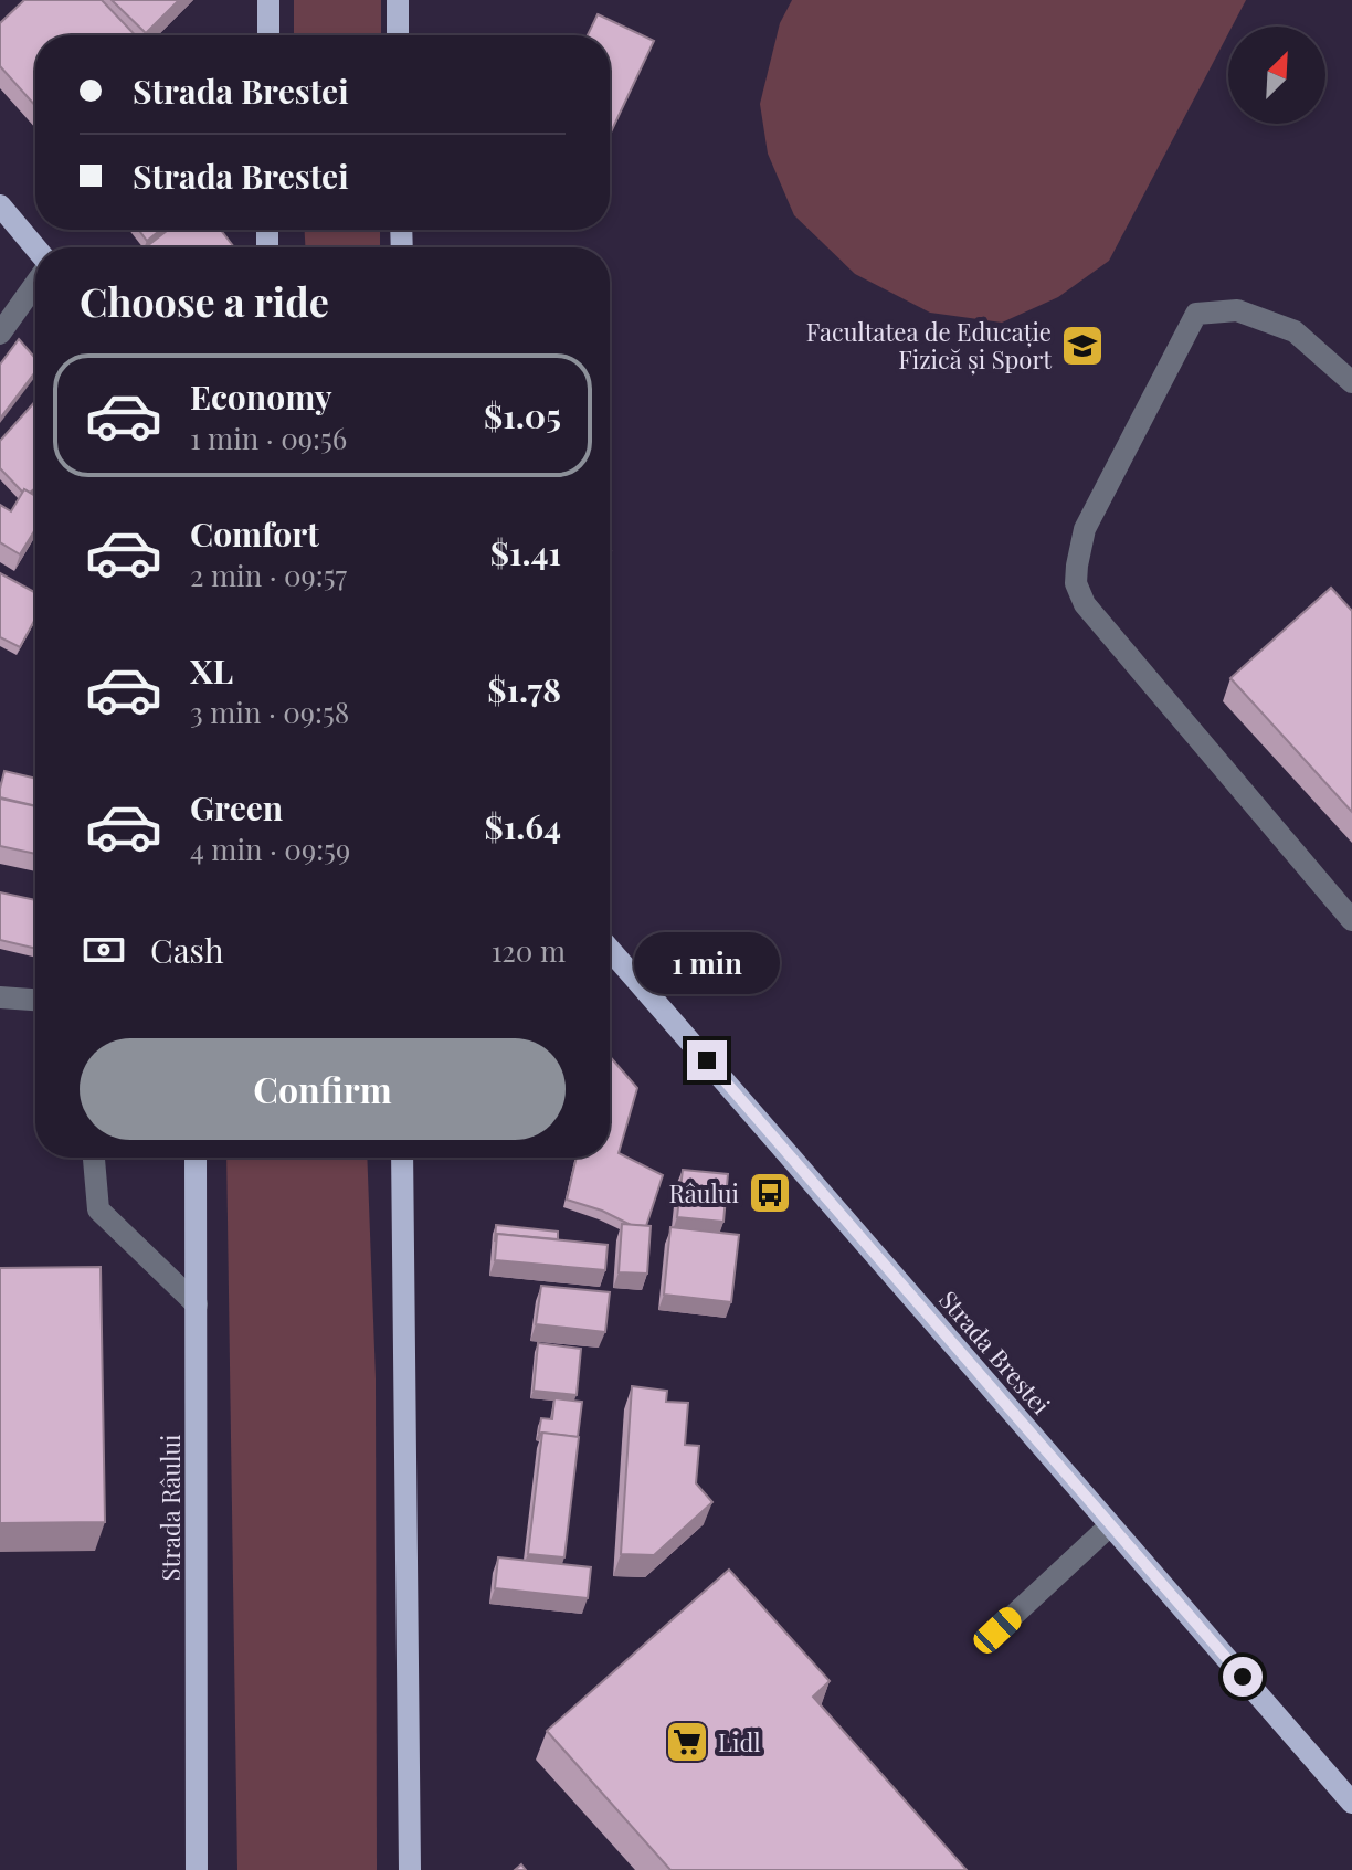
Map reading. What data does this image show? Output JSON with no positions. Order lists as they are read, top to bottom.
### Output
{
  "streets": {
    "main road": ["Strada Brestei", "Strada Râului"]
  },
  "places": {
    "school or university": ["Facultatea de Educație Fizică și Sport"],
    "bus stop": ["Râului"],
    "supermarket": ["Lidl"]
  },
  "north": "top right",
  "page": {
    "banner": ["Strada Brestei", "Strada Brestei"],
    "heading": "Choose a ride",
    "list": [
      {
        "name": "Economy",
        "note": "1 min · 09:56",
        "value": "$1.05"
      },
      {
        "name": "Comfort",
        "note": "2 min · 09:57",
        "value": "$1.41"
      },
      {
        "name": "XL",
        "note": "3 min · 09:58",
        "value": "$1.78"
      },
      {
        "name": "Green",
        "note": "4 min · 09:59",
        "value": "$1.64"
      }
    ],
    "pay": ["Cash", "120 m"],
    "bubble": "1 min",
    "buttons": "Confirm"
  }
}
